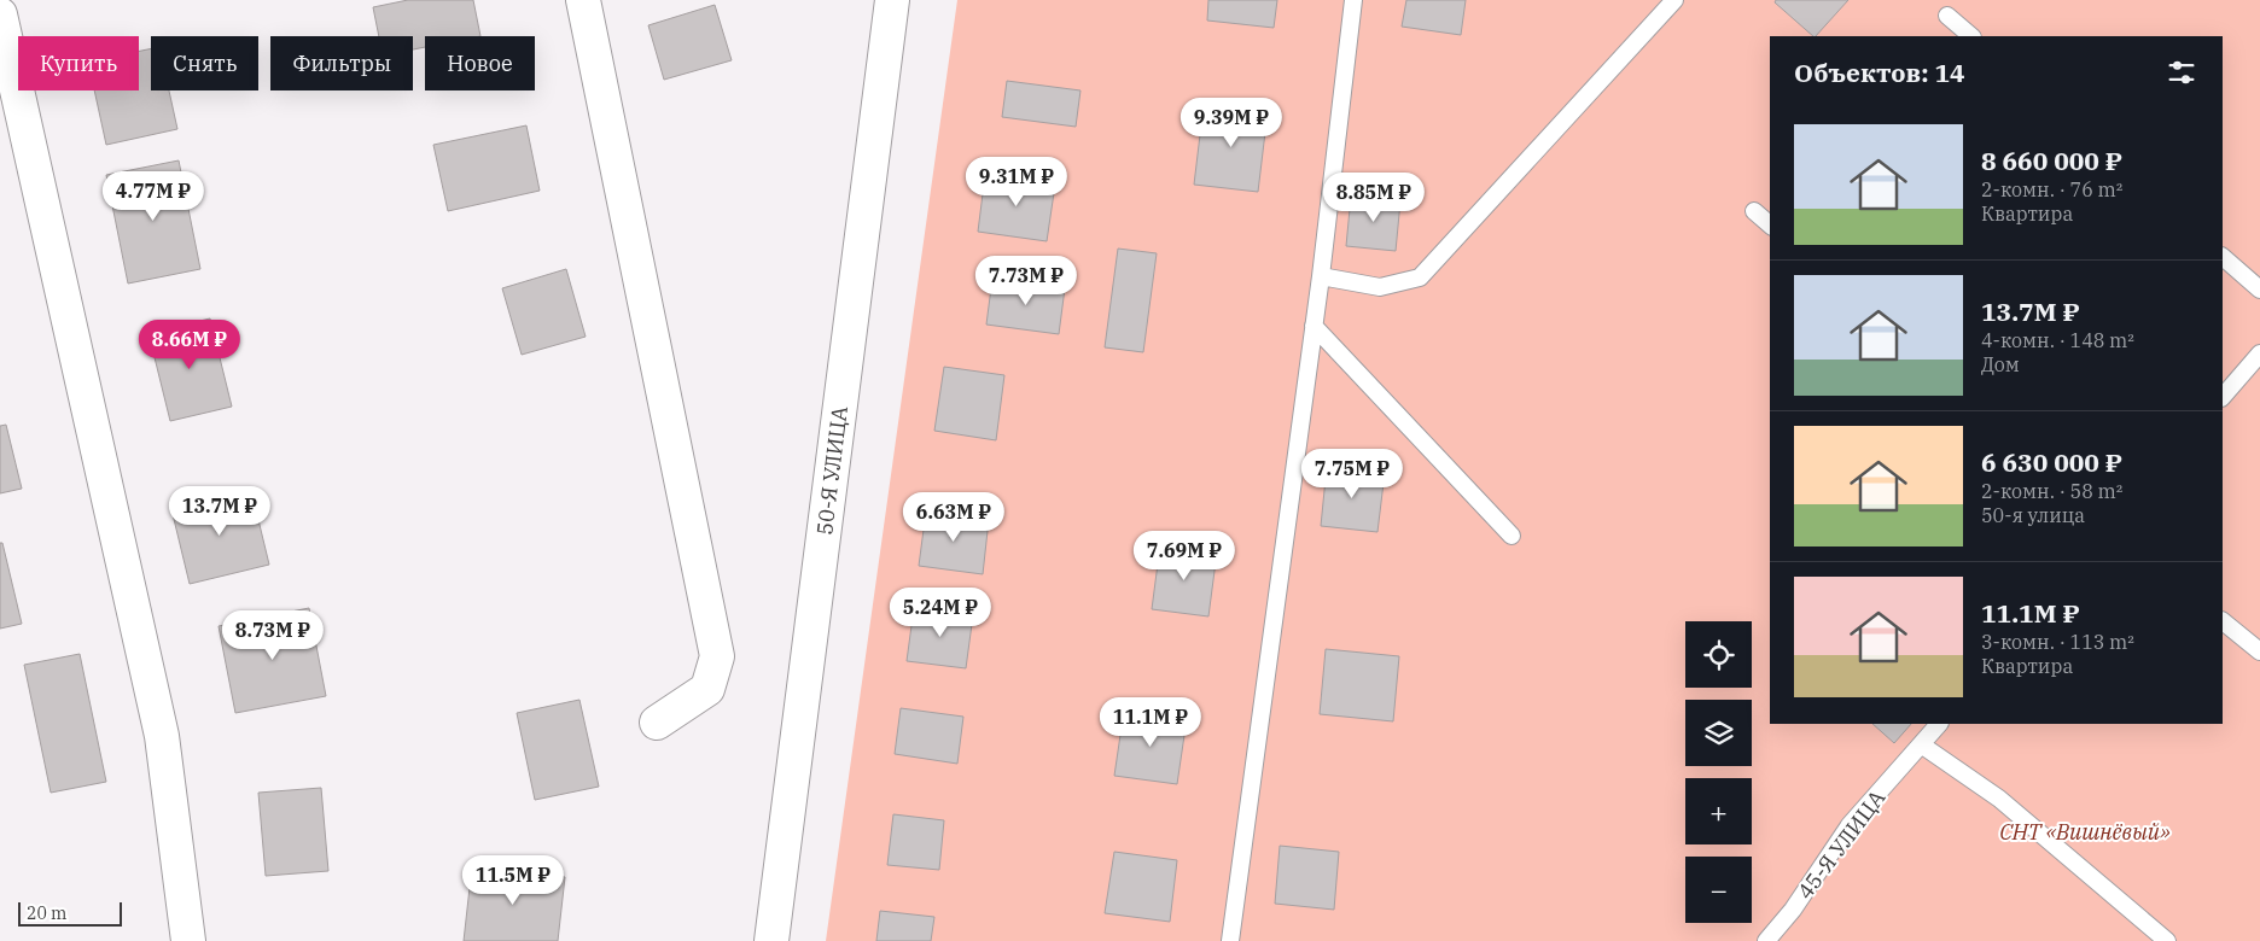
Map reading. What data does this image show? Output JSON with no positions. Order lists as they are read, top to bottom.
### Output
{
  "streets": {
    "street": ["50-Я УЛИЦА"],
    "lane": ["45-Я УЛИЦА"]
  },
  "parks": ["СНТ «Вишнёвый»"],
  "scale_bar": "20 m",
  "page": {
    "chip": [
      "Купить",
      "Снять",
      "Фильтры",
      "Новое"
    ],
    "heading": "Объектов: 14",
    "price": [
      "9.39M ₽",
      "9.31M ₽",
      "4.77M ₽",
      "8.85M ₽",
      "7.73M ₽",
      "8.66M ₽",
      "7.75M ₽",
      "13.7M ₽",
      "6.63M ₽",
      "7.69M ₽",
      "5.24M ₽",
      "8.73M ₽",
      "11.1M ₽",
      "11.5M ₽"
    ],
    "list": [
      {
        "name": "8 660 000 ₽",
        "note": "2-комн. · 76 m² · Квартира"
      },
      {
        "name": "13.7M ₽",
        "note": "4-комн. · 148 m² · Дом"
      },
      {
        "name": "6 630 000 ₽",
        "note": "2-комн. · 58 m² · 50-я улица"
      },
      {
        "name": "11.1M ₽",
        "note": "3-комн. · 113 m² · Квартира"
      }
    ],
    "map_buttons": ["+", "−"],
    "scale": "20 m"
  }
}
